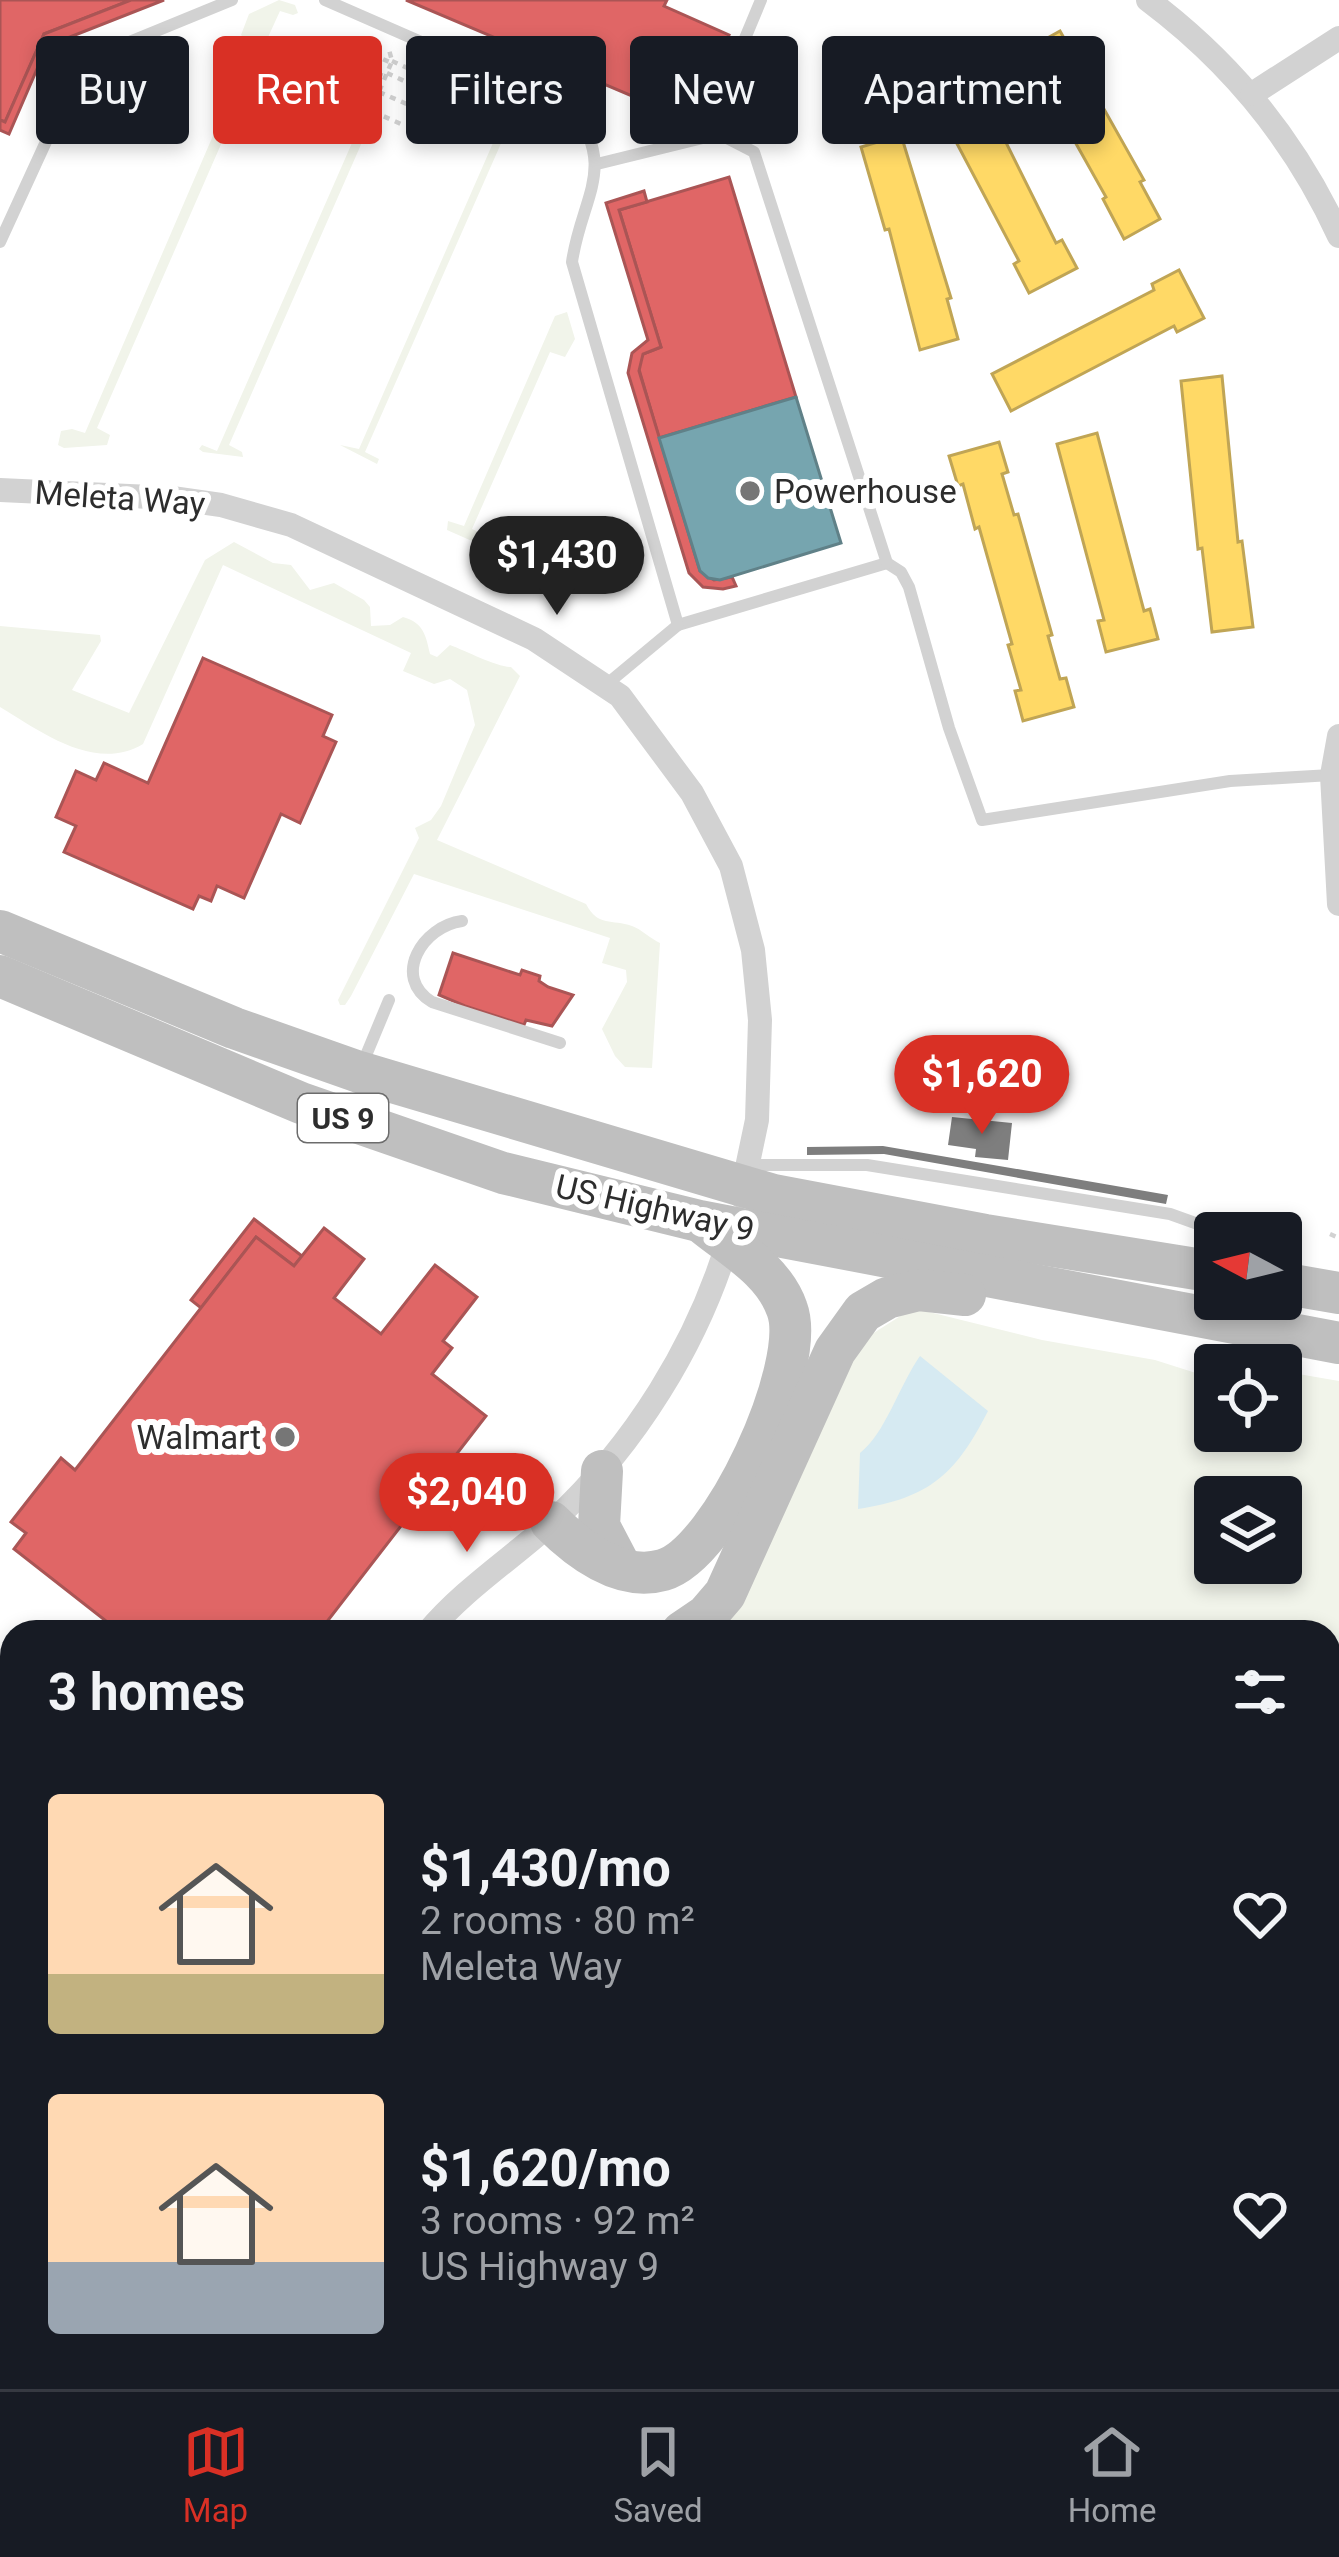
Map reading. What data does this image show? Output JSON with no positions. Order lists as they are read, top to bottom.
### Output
{
  "streets": {
    "highway": ["US 9", "US Highway 9"],
    "street": ["Meleta Way"]
  },
  "places": ["Powerhouse", "Walmart"],
  "north": "left",
  "page": {
    "chip": [
      "Buy",
      "Rent",
      "Filters",
      "New",
      "Apartment"
    ],
    "price": ["$1,430", "$1,620", "$2,040"],
    "heading": "3 homes",
    "list": [
      {
        "name": "$1,430/mo",
        "note": "2 rooms · 80 m² · Meleta Way"
      },
      {
        "name": "$1,620/mo",
        "note": "3 rooms · 92 m² · US Highway 9"
      }
    ],
    "tabs": ["Map", "Saved", "Home"]
  }
}
